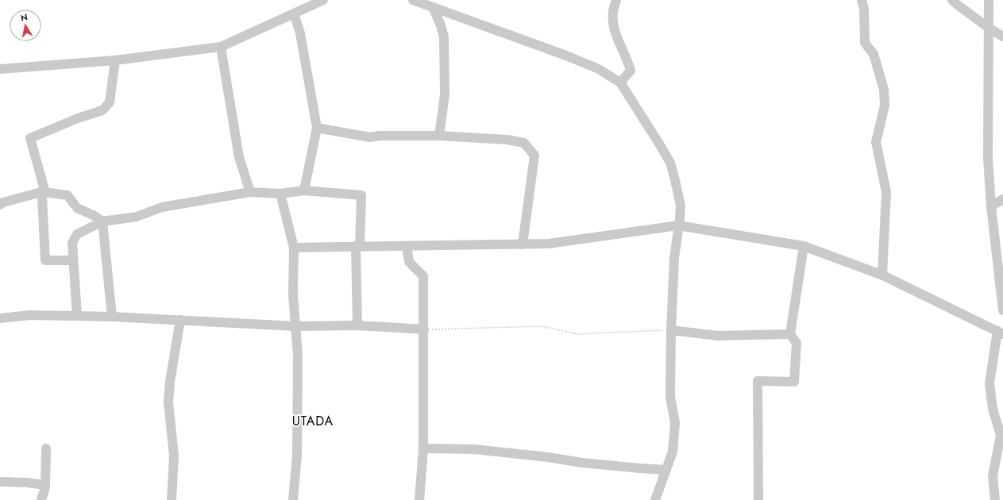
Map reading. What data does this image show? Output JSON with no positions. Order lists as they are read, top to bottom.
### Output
{
  "districts": ["UTADA"],
  "north": "top"
}
